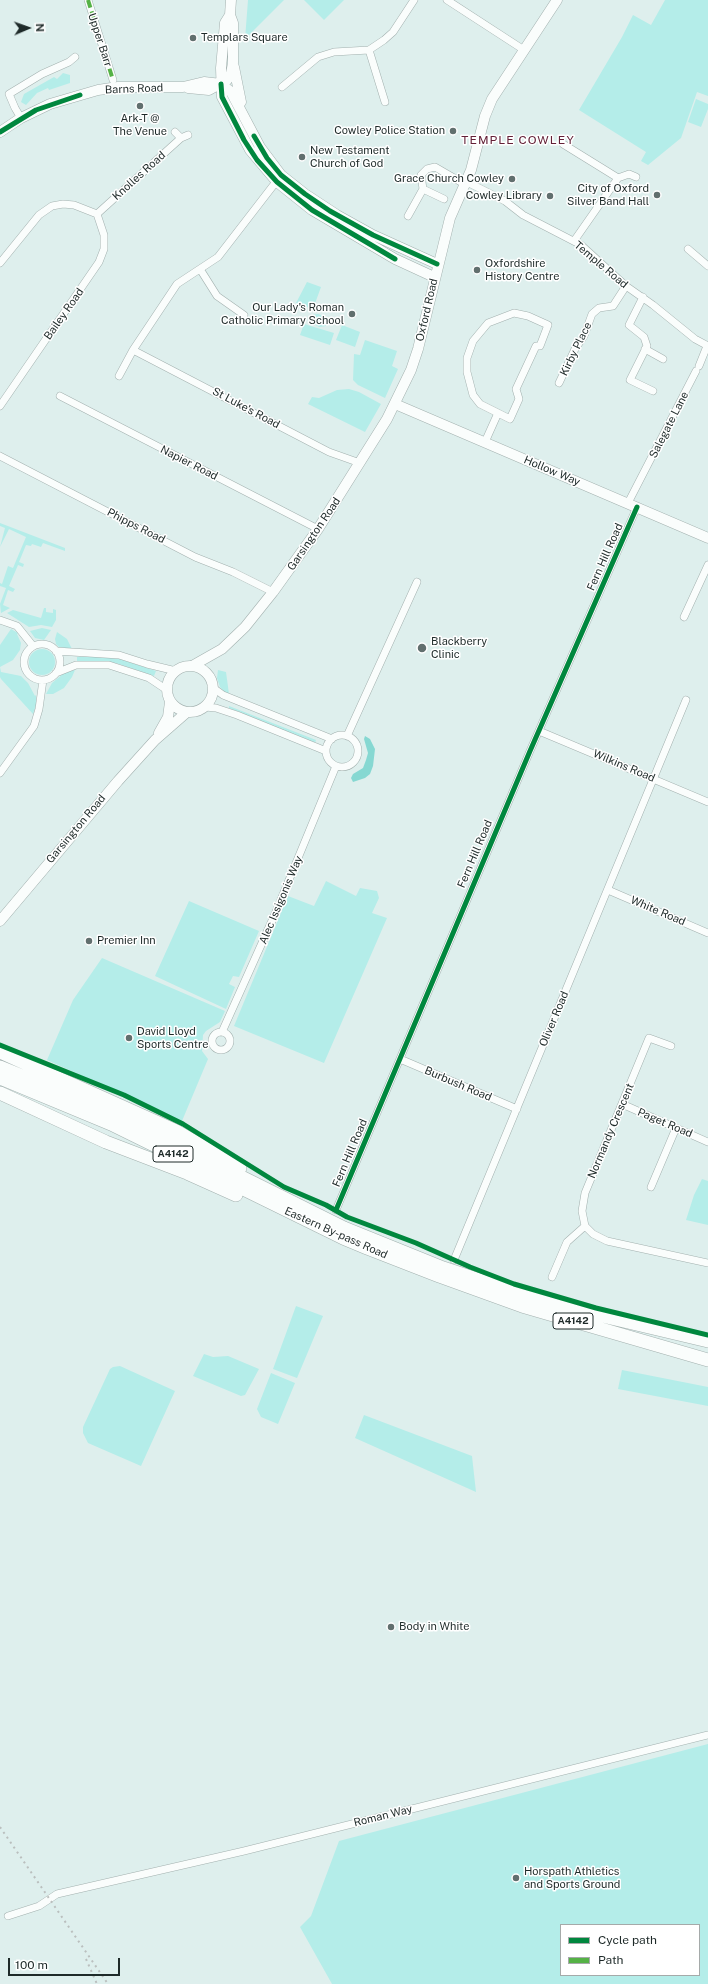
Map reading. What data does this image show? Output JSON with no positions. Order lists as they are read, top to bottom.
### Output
{
  "streets": {
    "highway": ["A4142", "Eastern By-pass Road"],
    "main road": [
      "Barns Road",
      "Oxford Road",
      "Hollow Way",
      "Garsington Road"
    ],
    "street": [
      "Upper Barr",
      "Knolles Road",
      "Temple Road",
      "Bailey Road",
      "Kirby Place",
      "St Luke's Road",
      "Salegate Lane",
      "Napier Road",
      "Phipps Road",
      "Fern Hill Road",
      "Wilkins Road",
      "Alec Issigonis Way",
      "White Road",
      "Oliver Road",
      "Burbush Road",
      "Paget Road",
      "Normandy Crescent",
      "Roman Way"
    ]
  },
  "crossings": [
    ["Knolles Road", "Bailey Road"],
    ["Temple Road", "Oxford Road"],
    ["Temple Road", "Kirby Place"],
    ["Temple Road", "Salegate Lane"],
    ["Oxford Road", "Hollow Way"],
    ["Oxford Road", "Garsington Road"],
    ["St Luke's Road", "Garsington Road"],
    ["Salegate Lane", "Hollow Way"],
    ["Salegate Lane", "Fern Hill Road"],
    ["Napier Road", "Garsington Road"],
    ["Hollow Way", "Garsington Road"],
    ["Hollow Way", "Fern Hill Road"],
    ["Phipps Road", "Garsington Road"],
    ["Fern Hill Road", "Wilkins Road"],
    ["Fern Hill Road", "Burbush Road"],
    ["Wilkins Road", "Oliver Road"],
    ["White Road", "Oliver Road"],
    ["Oliver Road", "Burbush Road"],
    ["Paget Road", "Normandy Crescent"]
  ],
  "districts": ["TEMPLE COWLEY"],
  "places": [
    "Templars Square",
    "Ark-T @ The Venue",
    "Cowley Police Station",
    "New Testament Church of God",
    "Grace Church Cowley",
    "City of Oxford Silver Band Hall",
    "Cowley Library",
    "Oxfordshire History Centre",
    "Our Lady's Roman Catholic Primary School",
    "Blackberry Clinic",
    "Premier Inn",
    "David Lloyd Sports Centre",
    "Body in White",
    "Horspath Athletics and Sports Ground"
  ],
  "legend": ["Cycle path", "Path"],
  "scale_bar": "100 m",
  "north": "right"
}
